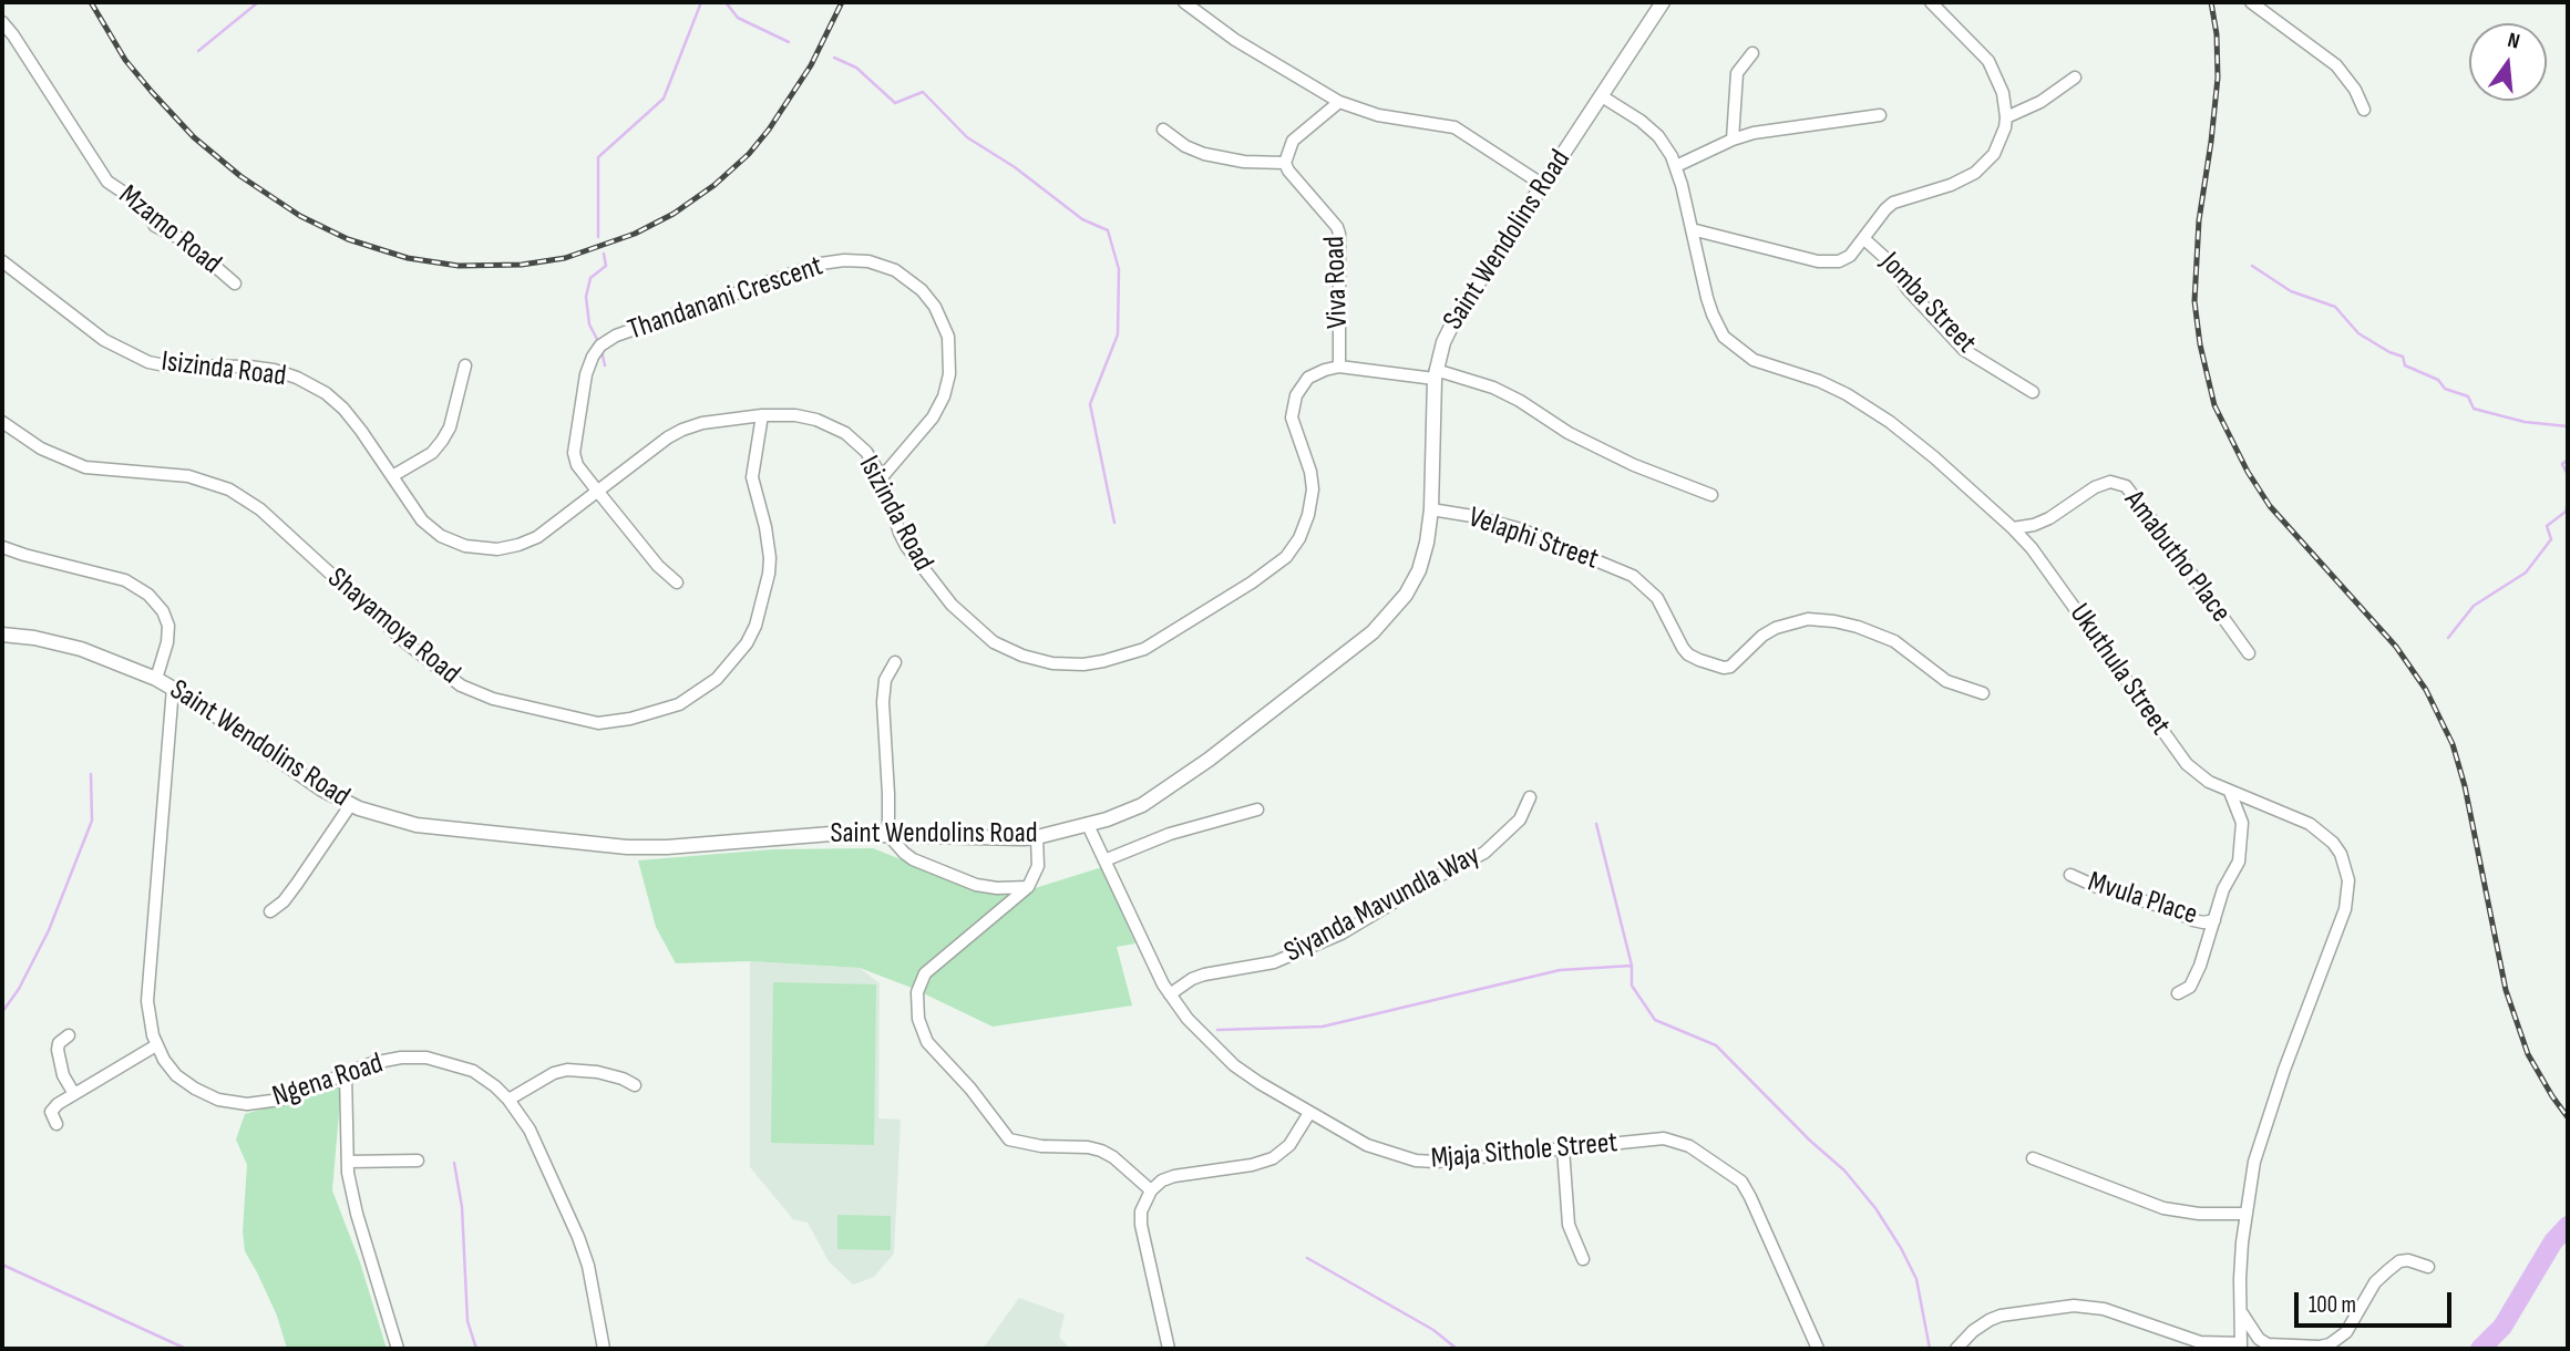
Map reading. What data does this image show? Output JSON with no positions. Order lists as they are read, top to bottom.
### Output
{
  "streets": {
    "street": [
      "Mzamo Road",
      "Saint Wendolins Road",
      "Viva Road",
      "Thandanani Crescent",
      "Jomba Street",
      "Isizinda Road",
      "Velaphi Street",
      "Amabutho Place",
      "Shayamoya Road",
      "Ukuthula Street",
      "Mvula Place",
      "Siyanda Mavundla Way",
      "Ngena Road",
      "Mjaja Sithole Street"
    ]
  },
  "crossings": [
    ["Saint Wendolins Road", "Velaphi Street"],
    ["Saint Wendolins Road", "Ukuthula Street"],
    ["Saint Wendolins Road", "Ngena Road"],
    ["Saint Wendolins Road", "Mjaja Sithole Street"],
    ["Viva Road", "Isizinda Road"],
    ["Thandanani Crescent", "Isizinda Road"],
    ["Jomba Street", "Ukuthula Street"],
    ["Isizinda Road", "Shayamoya Road"],
    ["Amabutho Place", "Ukuthula Street"],
    ["Siyanda Mavundla Way", "Mjaja Sithole Street"]
  ],
  "scale_bar": "100 m",
  "north": "top"
}
